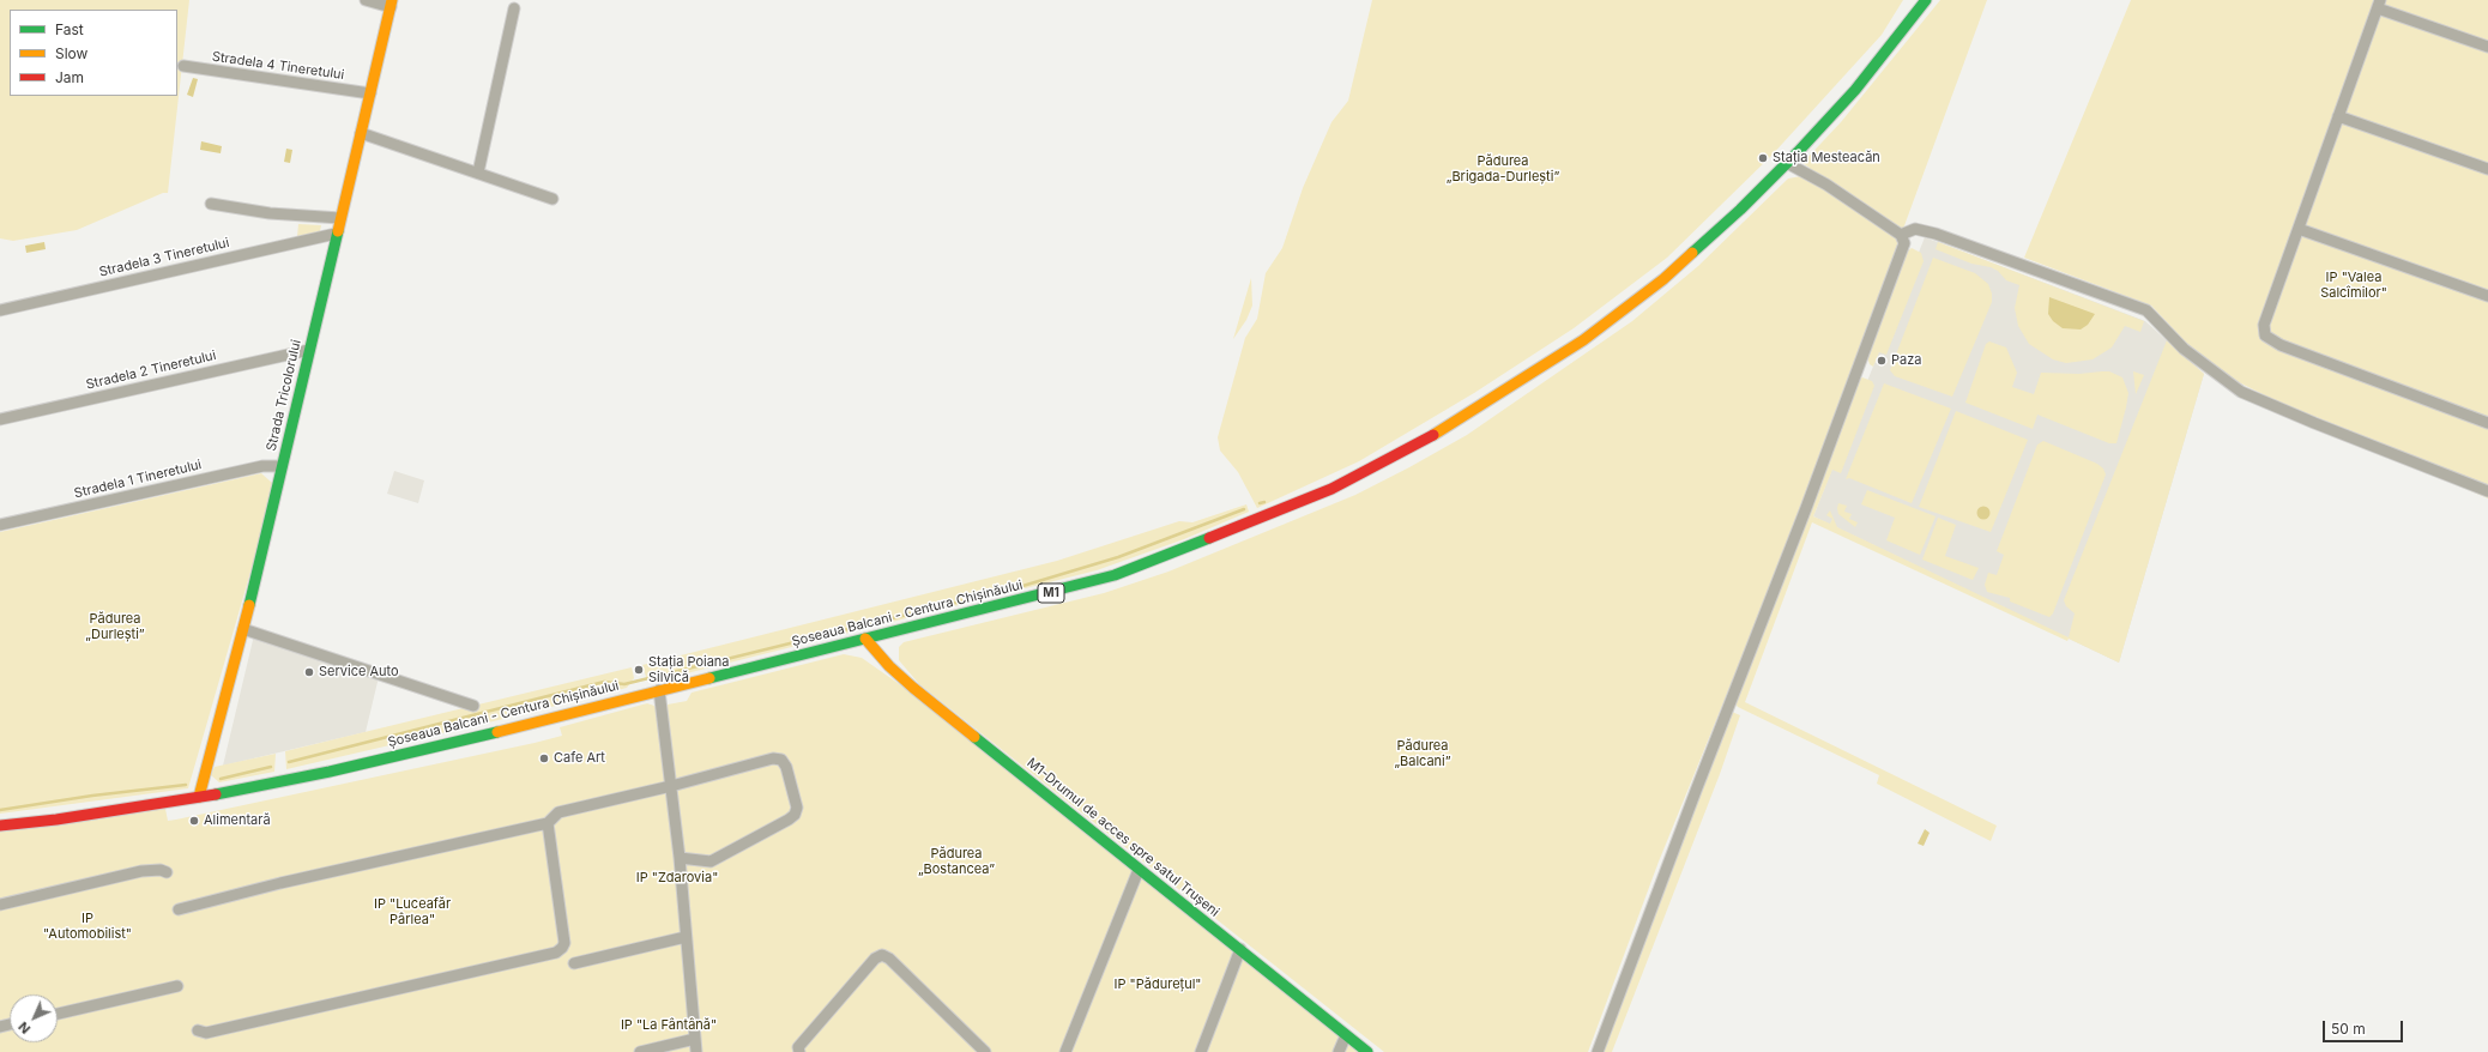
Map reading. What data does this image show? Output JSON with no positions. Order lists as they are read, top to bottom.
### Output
{
  "streets": {
    "main road": [
      "Strada Tricolorului",
      "M1",
      "Șoseaua Balcani - Centura Chișinăului",
      "M1-Drumul de acces spre satul Trușeni"
    ],
    "street": [
      "Stradela 4 Tineretului",
      "Stradela 3 Tineretului",
      "Stradela 2 Tineretului",
      "Stradela 1 Tineretului"
    ]
  },
  "crossings": [
    ["Stradela 4 Tineretului", "Strada Tricolorului"],
    ["Stradela 3 Tineretului", "Strada Tricolorului"],
    ["Stradela 2 Tineretului", "Strada Tricolorului"],
    ["Strada Tricolorului", "Stradela 1 Tineretului"],
    ["Strada Tricolorului", "Șoseaua Balcani - Centura Chișinăului"],
    ["Șoseaua Balcani - Centura Chișinăului", "M1-Drumul de acces spre satul Trușeni"]
  ],
  "parks": [
    "Pădurea „Brigada-Durlești”",
    "IP \"Valea Salcîmilor\"",
    "Pădurea „Durlești”",
    "Pădurea „Balcani”",
    "Pădurea „Bostancea”",
    "IP \"Zdarovia\"",
    "IP \"Luceafăr Pârlea\"",
    "IP \"Automobilist\"",
    "IP \"Pădurețul\"",
    "IP \"La Fântână\""
  ],
  "places": [
    "Stația Mesteacăn",
    "Paza",
    "Stația Poiana Silvică",
    "Service Auto",
    "Cafe Art",
    "Alimentară"
  ],
  "legend": ["Fast", "Slow", "Jam"],
  "scale_bar": "50 m",
  "north": "bottom left"
}
